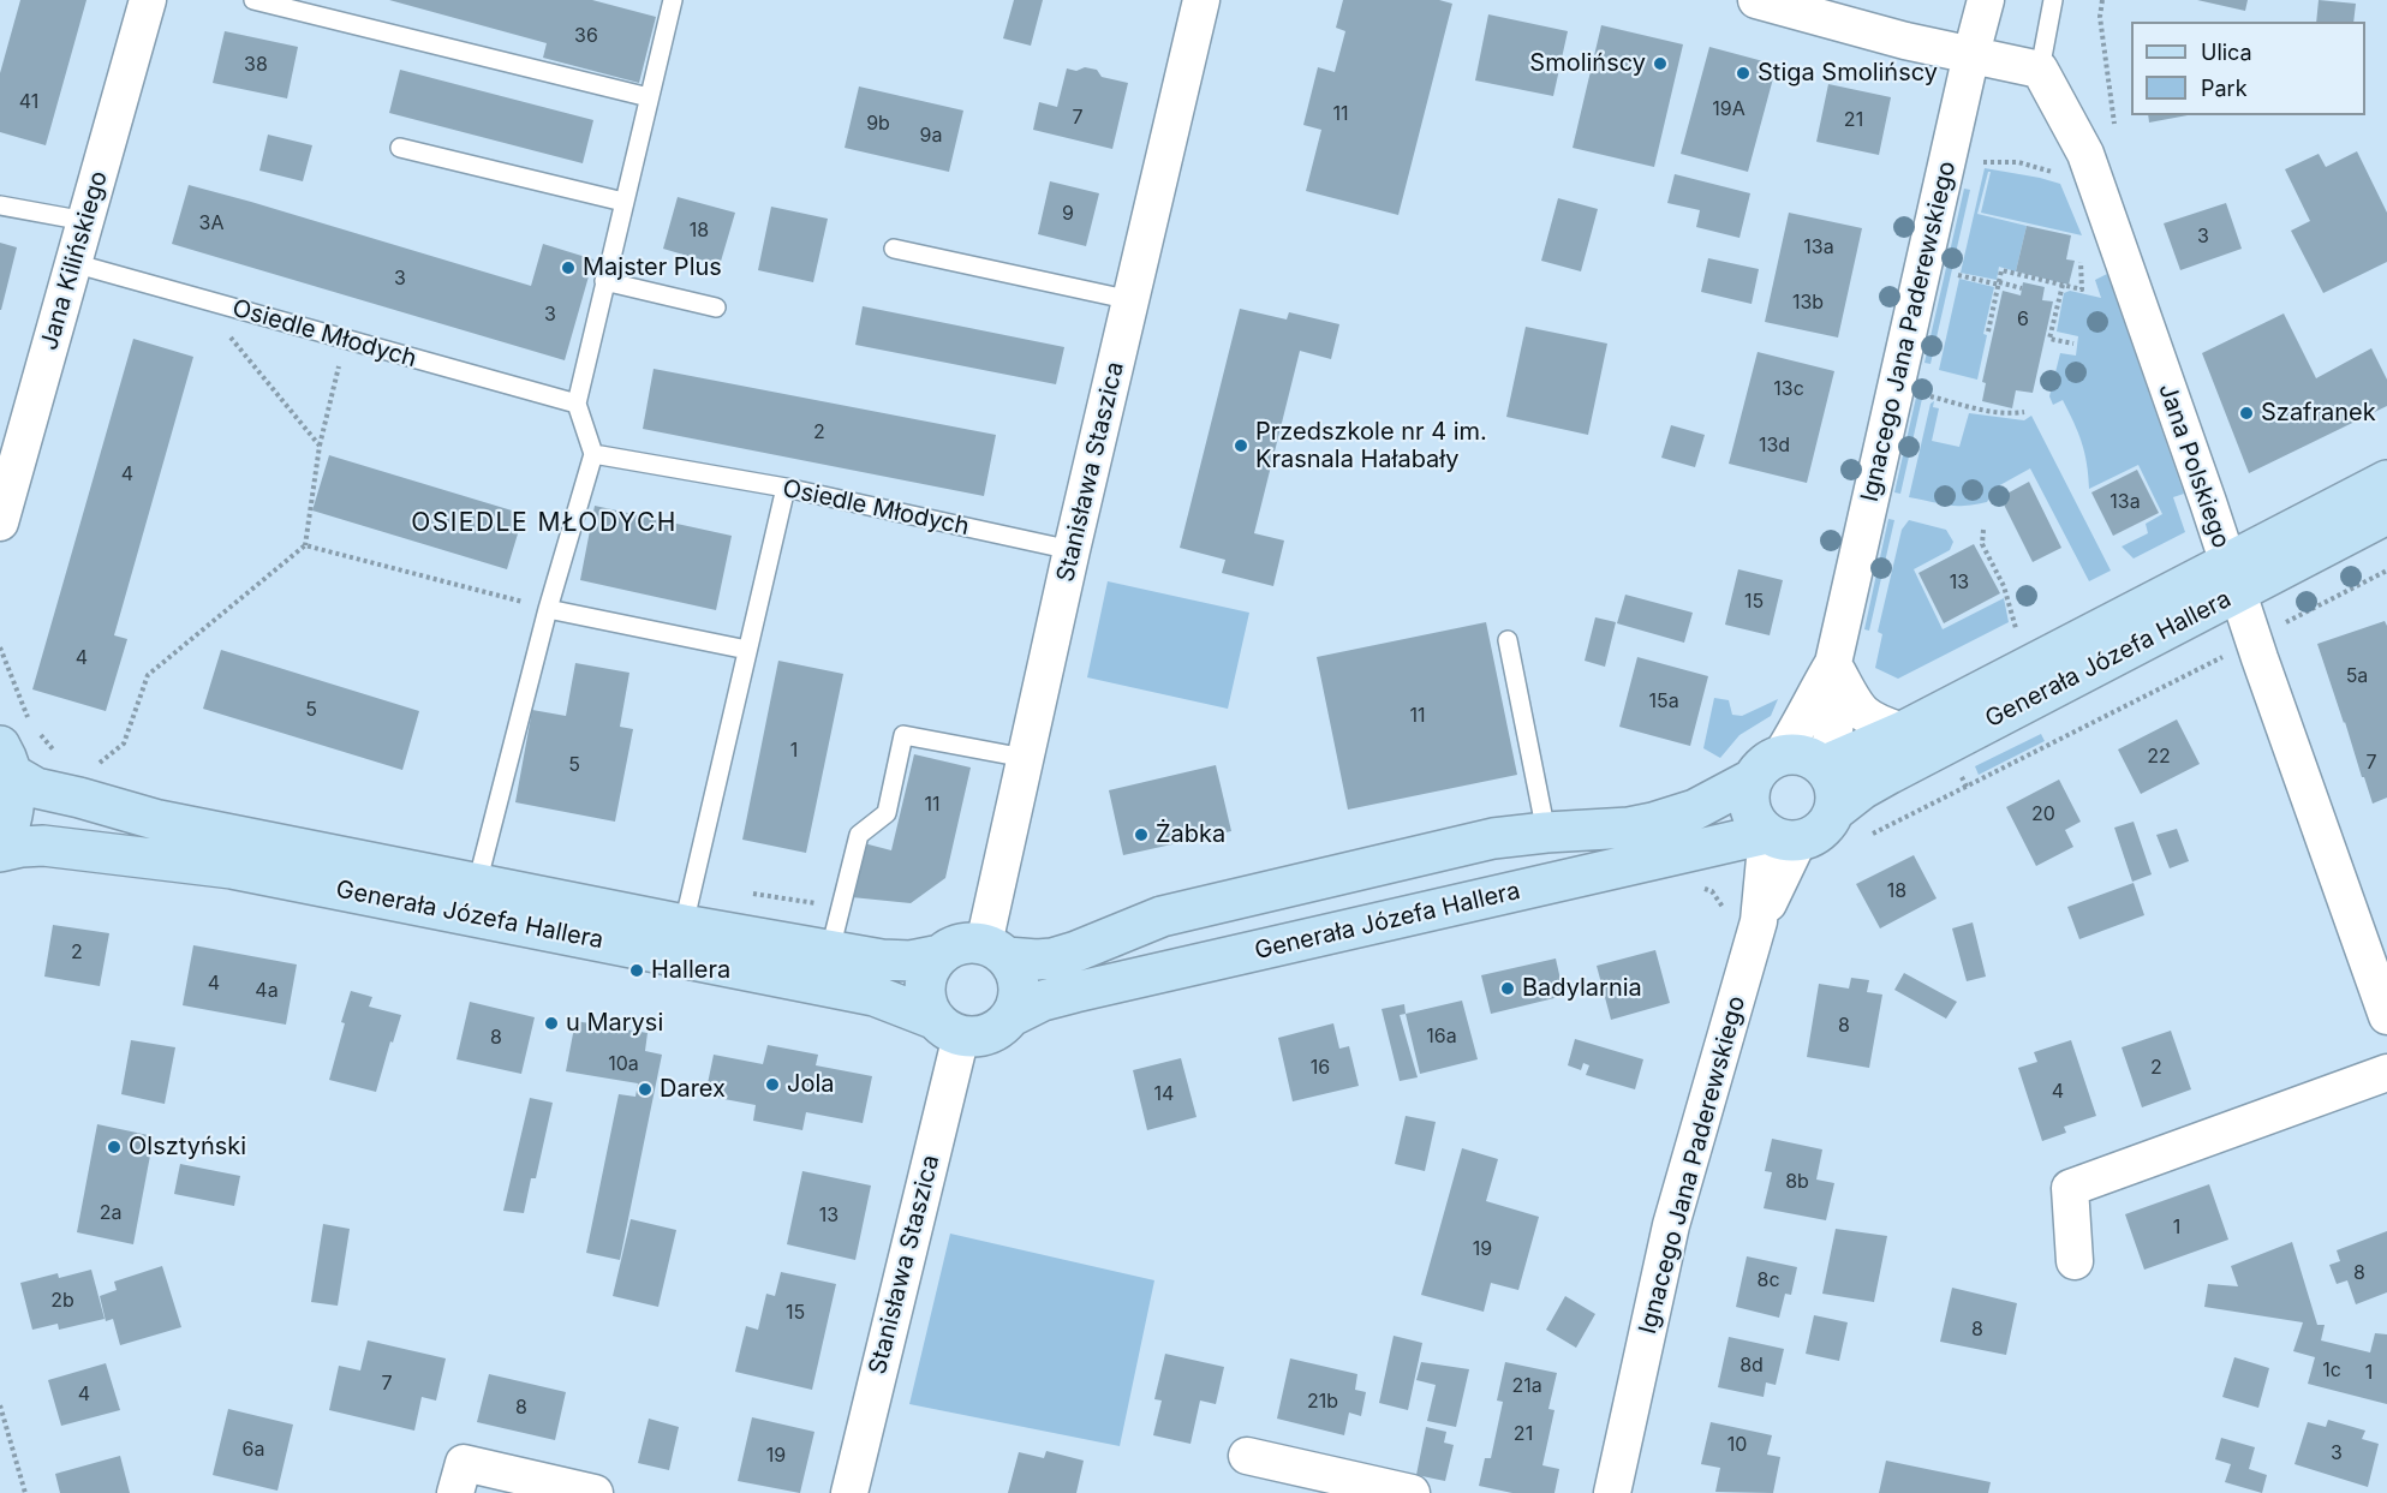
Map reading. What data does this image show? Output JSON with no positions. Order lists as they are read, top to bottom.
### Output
{
  "streets": {
    "street": [
      "Jana Kilińskiego",
      "Ignacego Jana Paderewskiego",
      "Jana Polskiego",
      "Stanisława Staszica",
      "Generała Józefa Hallera"
    ],
    "lane": ["Osiedle Młodych"]
  },
  "crossings": [
    ["Jana Kilińskiego", "Osiedle Młodych"],
    ["Ignacego Jana Paderewskiego", "Generała Józefa Hallera"],
    ["Osiedle Młodych", "Stanisława Staszica"],
    ["Jana Polskiego", "Generała Józefa Hallera"],
    ["Stanisława Staszica", "Generała Józefa Hallera"]
  ],
  "districts": ["OSIEDLE MŁODYCH"],
  "places": [
    "Smolińscy",
    "Stiga Smolińscy",
    "Majster Plus",
    "Szafranek",
    "Przedszkole nr 4 im. Krasnala Hałabały",
    "Żabka",
    "Hallera",
    "Badylarnia",
    "u Marysi",
    "Jola",
    "Darex",
    "Olsztyński"
  ],
  "house_numbers": [
    "36",
    "38",
    "41",
    "19A",
    "11",
    "7",
    "21",
    "9b",
    "9a",
    "9",
    "3A",
    "18",
    "3",
    "13a",
    "3",
    "13b",
    "3",
    "6",
    "13c",
    "2",
    "13d",
    "4",
    "13a",
    "13",
    "15",
    "4",
    "5a",
    "15a",
    "5",
    "11",
    "1",
    "22",
    "7",
    "5",
    "11",
    "20",
    "18",
    "2",
    "4",
    "4a",
    "8",
    "16a",
    "8",
    "10a",
    "16",
    "2",
    "4",
    "14",
    "8b",
    "2a",
    "13",
    "1",
    "19",
    "8",
    "8c",
    "2b",
    "15",
    "8",
    "8d",
    "1c",
    "1",
    "7",
    "21a",
    "4",
    "21b",
    "8",
    "21",
    "10",
    "6a",
    "3",
    "19"
  ],
  "legend": ["Ulica", "Park"]
}
